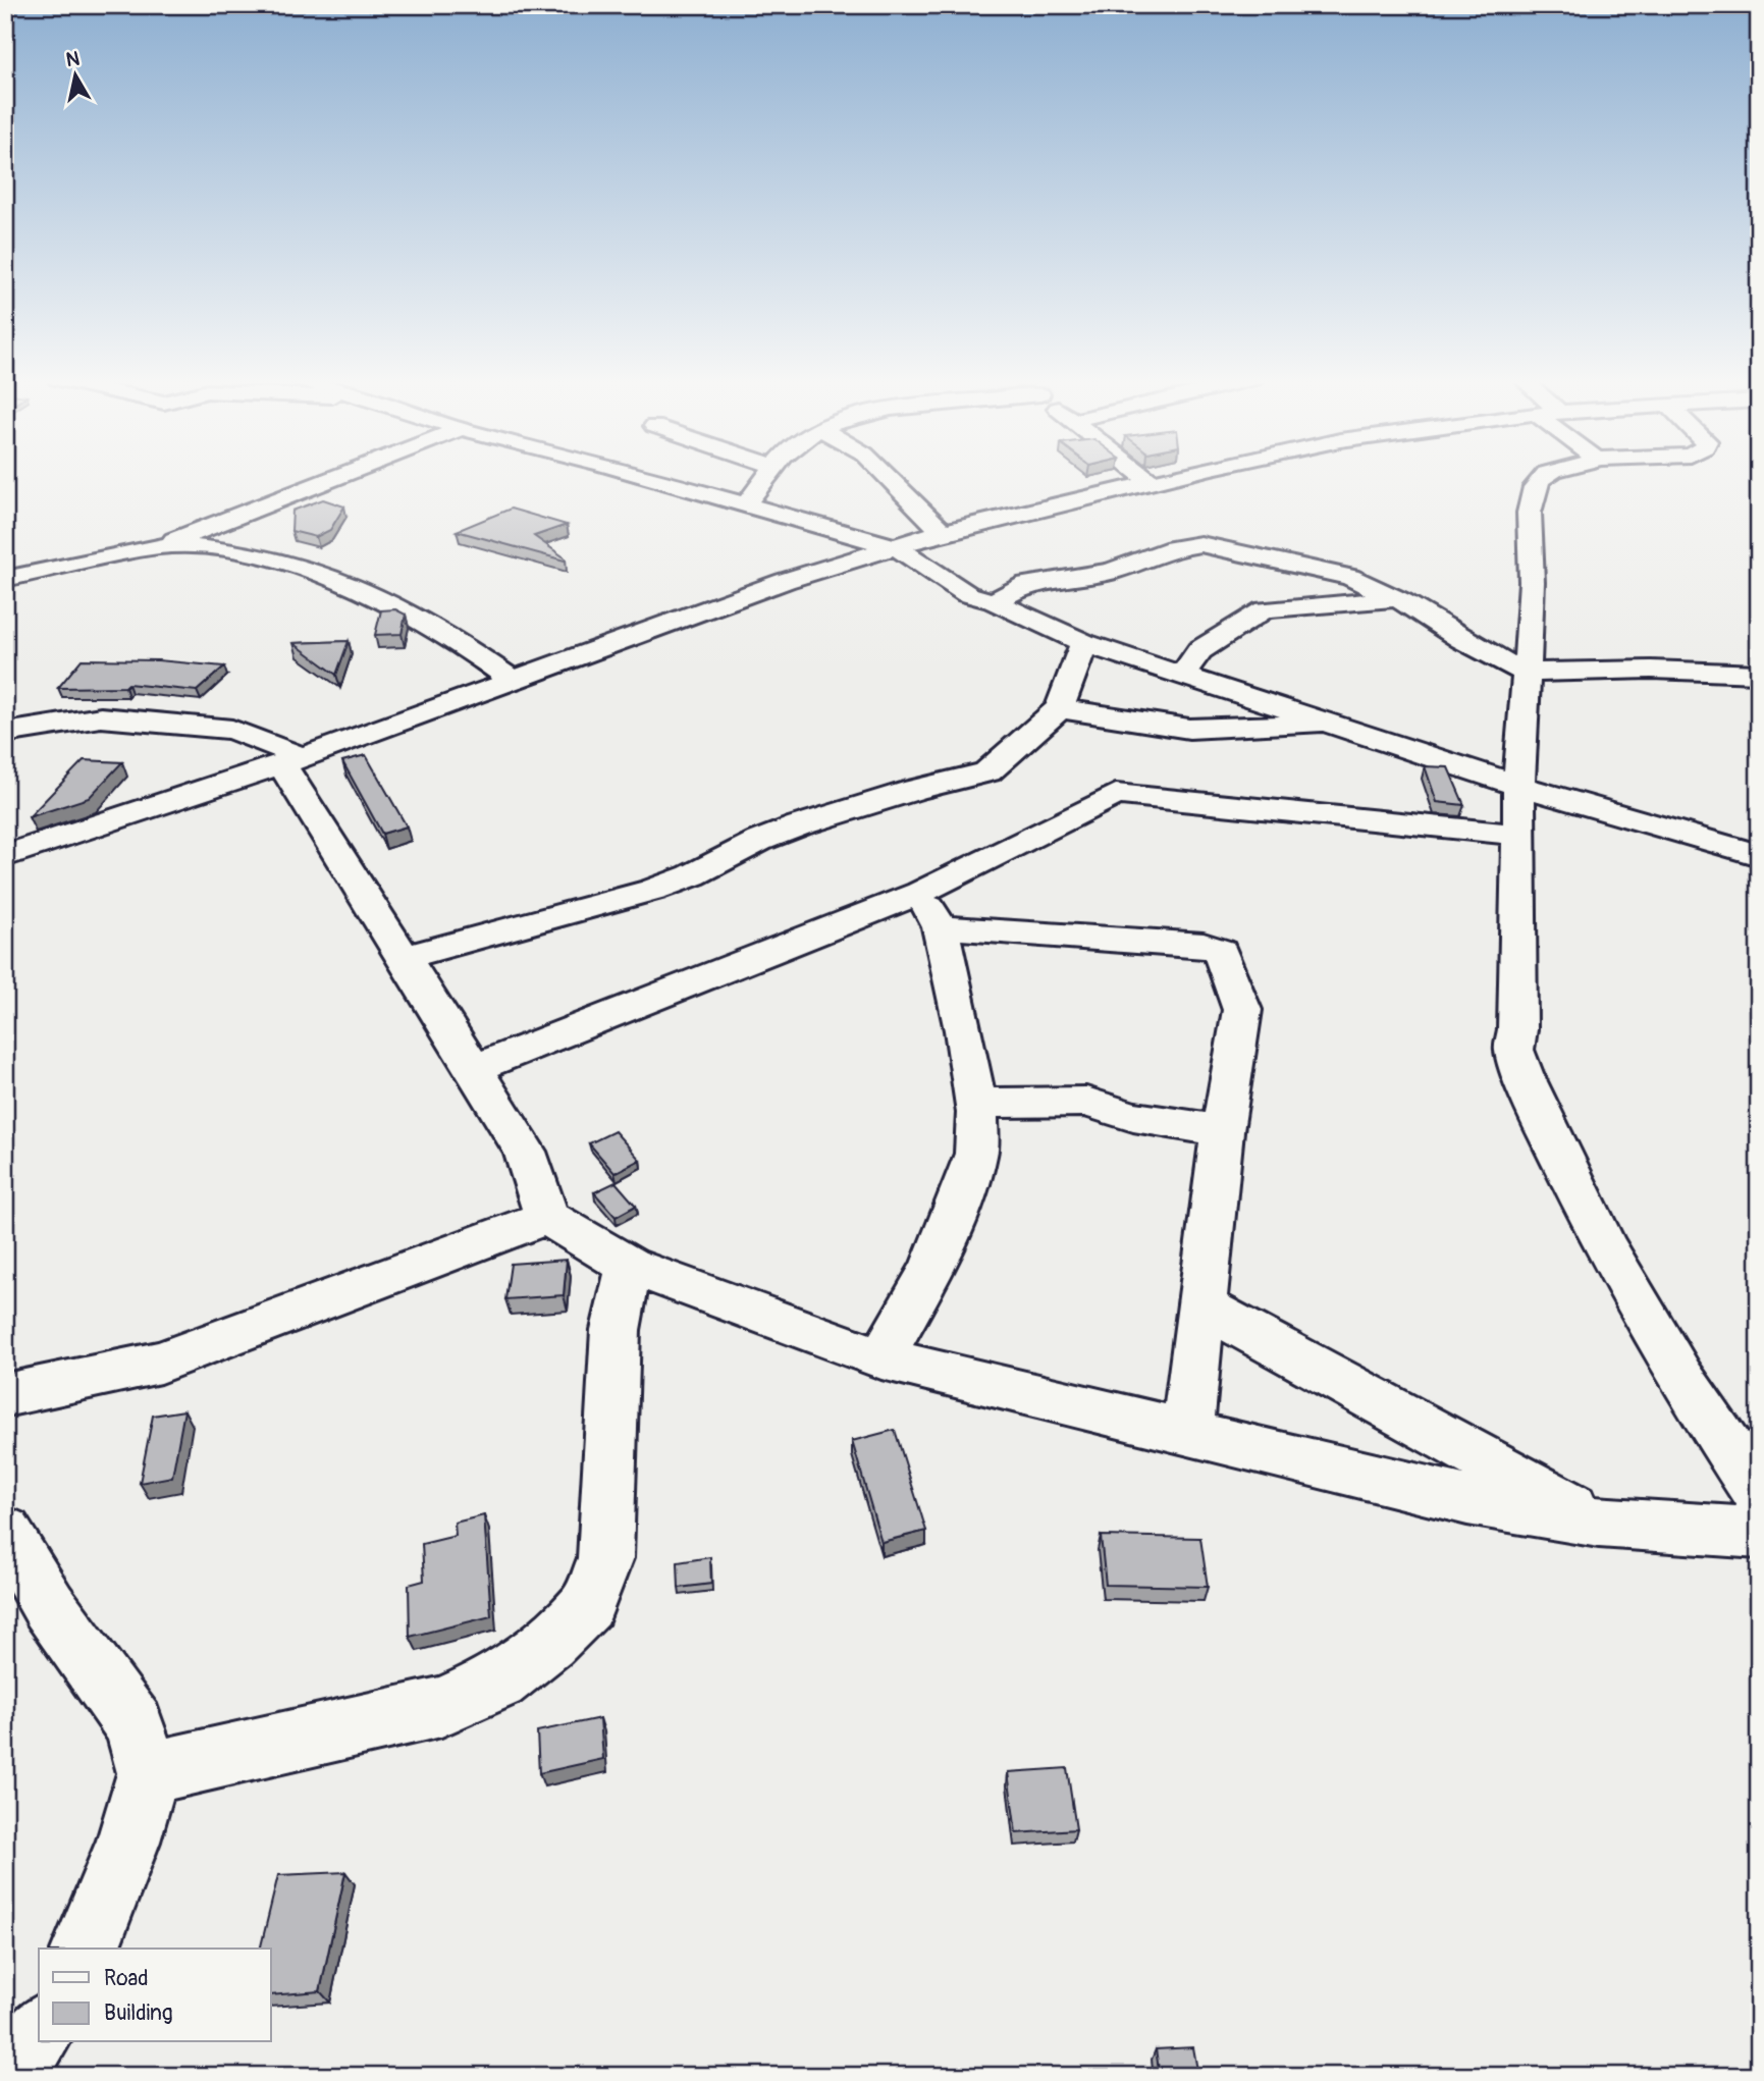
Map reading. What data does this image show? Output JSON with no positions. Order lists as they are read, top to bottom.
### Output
{
  "legend": ["Road", "Building"],
  "north": "top"
}
